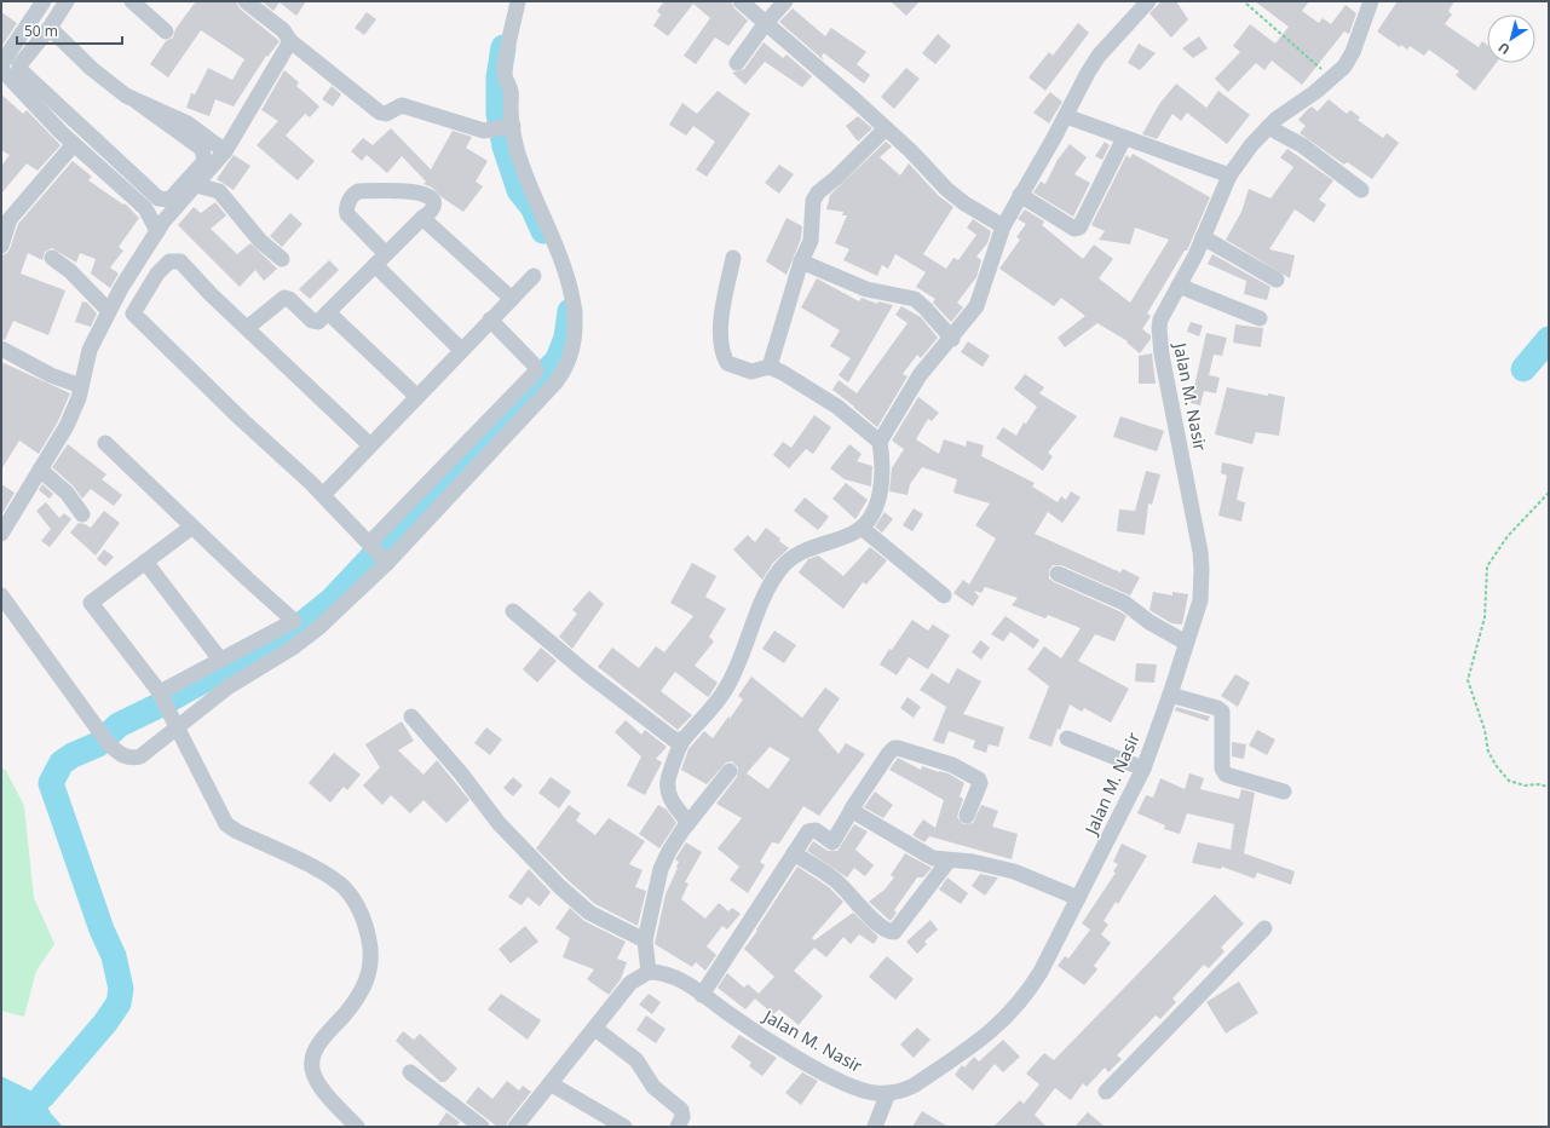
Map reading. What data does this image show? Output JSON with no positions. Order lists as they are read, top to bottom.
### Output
{
  "streets": {
    "street": ["Jalan M. Nasir"]
  },
  "scale_bar": "50 m",
  "north": "bottom left"
}
